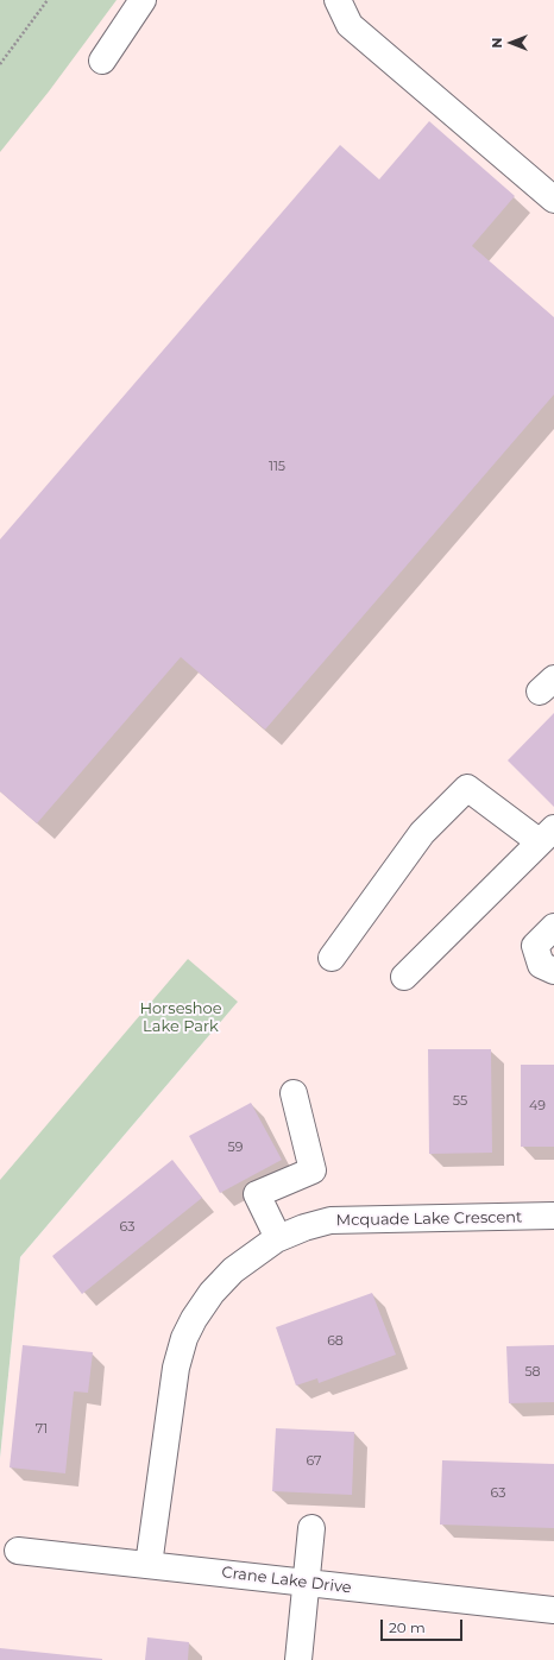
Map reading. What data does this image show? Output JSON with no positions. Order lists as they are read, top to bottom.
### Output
{
  "streets": {
    "street": ["Mcquade Lake Crescent", "Crane Lake Drive"]
  },
  "crossings": [
    ["Mcquade Lake Crescent", "Crane Lake Drive"]
  ],
  "parks": ["Horseshoe Lake Park"],
  "house_numbers": [
    "115",
    "55",
    "49",
    "59",
    "63",
    "68",
    "58",
    "71",
    "67",
    "63"
  ],
  "scale_bar": "20 m",
  "north": "left"
}
